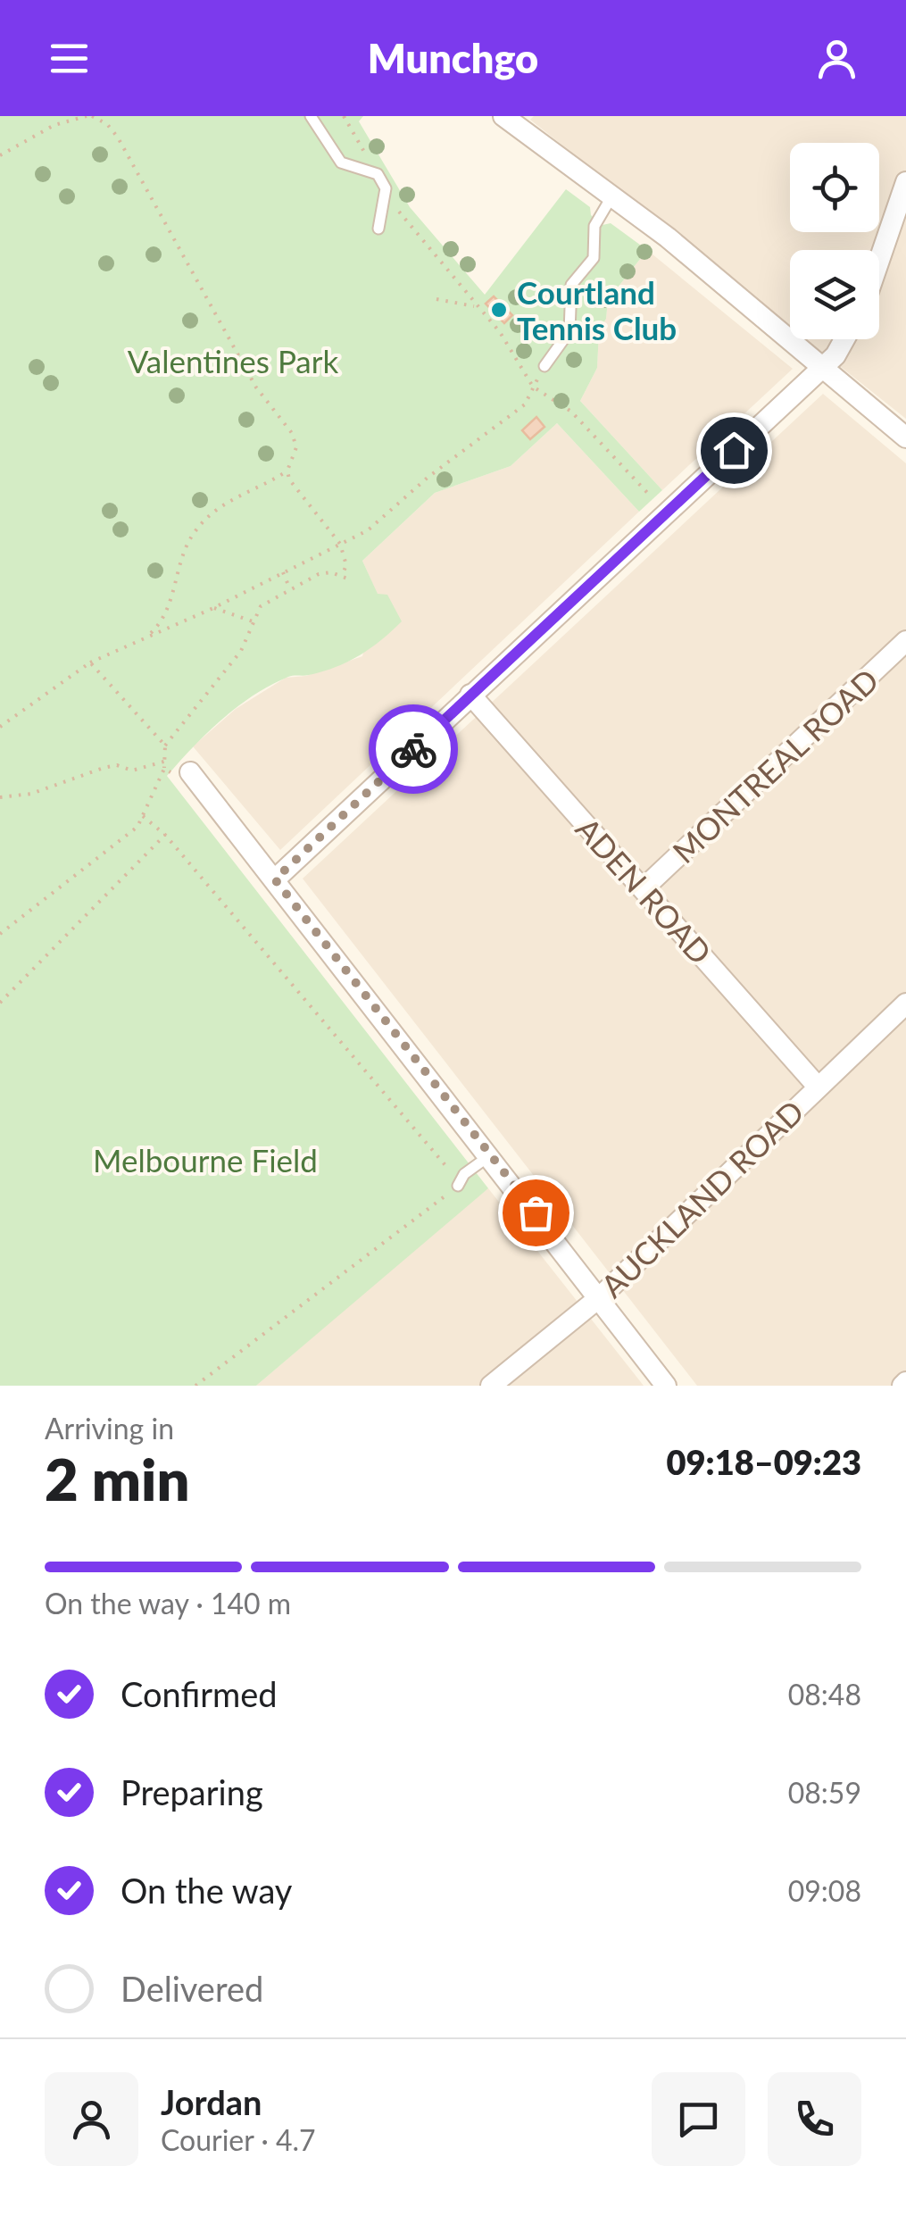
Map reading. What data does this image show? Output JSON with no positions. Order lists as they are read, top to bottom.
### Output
{
  "streets": {
    "street": ["MONTREAL ROAD", "ADEN ROAD", "AUCKLAND ROAD"]
  },
  "crossings": [
    ["MONTREAL ROAD", "ADEN ROAD"],
    ["ADEN ROAD", "AUCKLAND ROAD"]
  ],
  "parks": ["Valentines Park", "Melbourne Field"],
  "places": ["Courtland Tennis Club"],
  "page": {
    "header": "Munchgo",
    "heading": ["2 min", "Arriving in", "09:18–09:23"],
    "panel": ["Jordan", "Courier · 4.7"],
    "bar": "On the way · 140 m",
    "list": [
      ["Confirmed", "08:48"],
      ["Preparing", "08:59"],
      ["On the way", "09:08"],
      "Delivered"
    ]
  }
}
